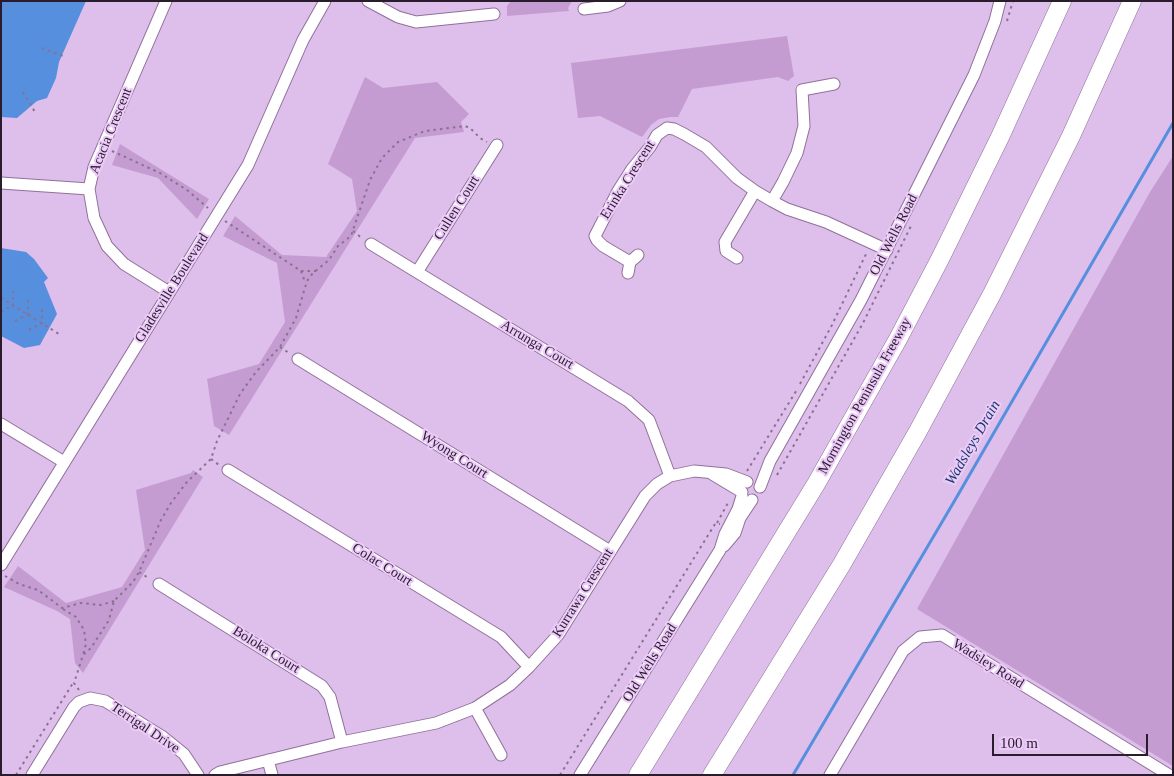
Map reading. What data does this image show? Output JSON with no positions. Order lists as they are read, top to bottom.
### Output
{
  "streets": {
    "highway": ["Mornington Peninsula Freeway"],
    "street": [
      "Acacia Crescent",
      "Erinka Crescent",
      "Cullen Court",
      "Old Wells Road",
      "Gladesville Boulevard",
      "Arrunga Court",
      "Wyong Court",
      "Colac Court",
      "Kurrawa Crescent",
      "Boloka Court",
      "Wadsley Road",
      "Terrigal Drive"
    ]
  },
  "crossings": [
    ["Acacia Crescent", "Gladesville Boulevard"],
    ["Erinka Crescent", "Old Wells Road"],
    ["Cullen Court", "Arrunga Court"],
    ["Old Wells Road", "Kurrawa Crescent"],
    ["Arrunga Court", "Kurrawa Crescent"],
    ["Wyong Court", "Kurrawa Crescent"],
    ["Colac Court", "Kurrawa Crescent"],
    ["Kurrawa Crescent", "Boloka Court"]
  ],
  "water": ["Wadsleys Drain"],
  "scale_bar": "100 m"
}
